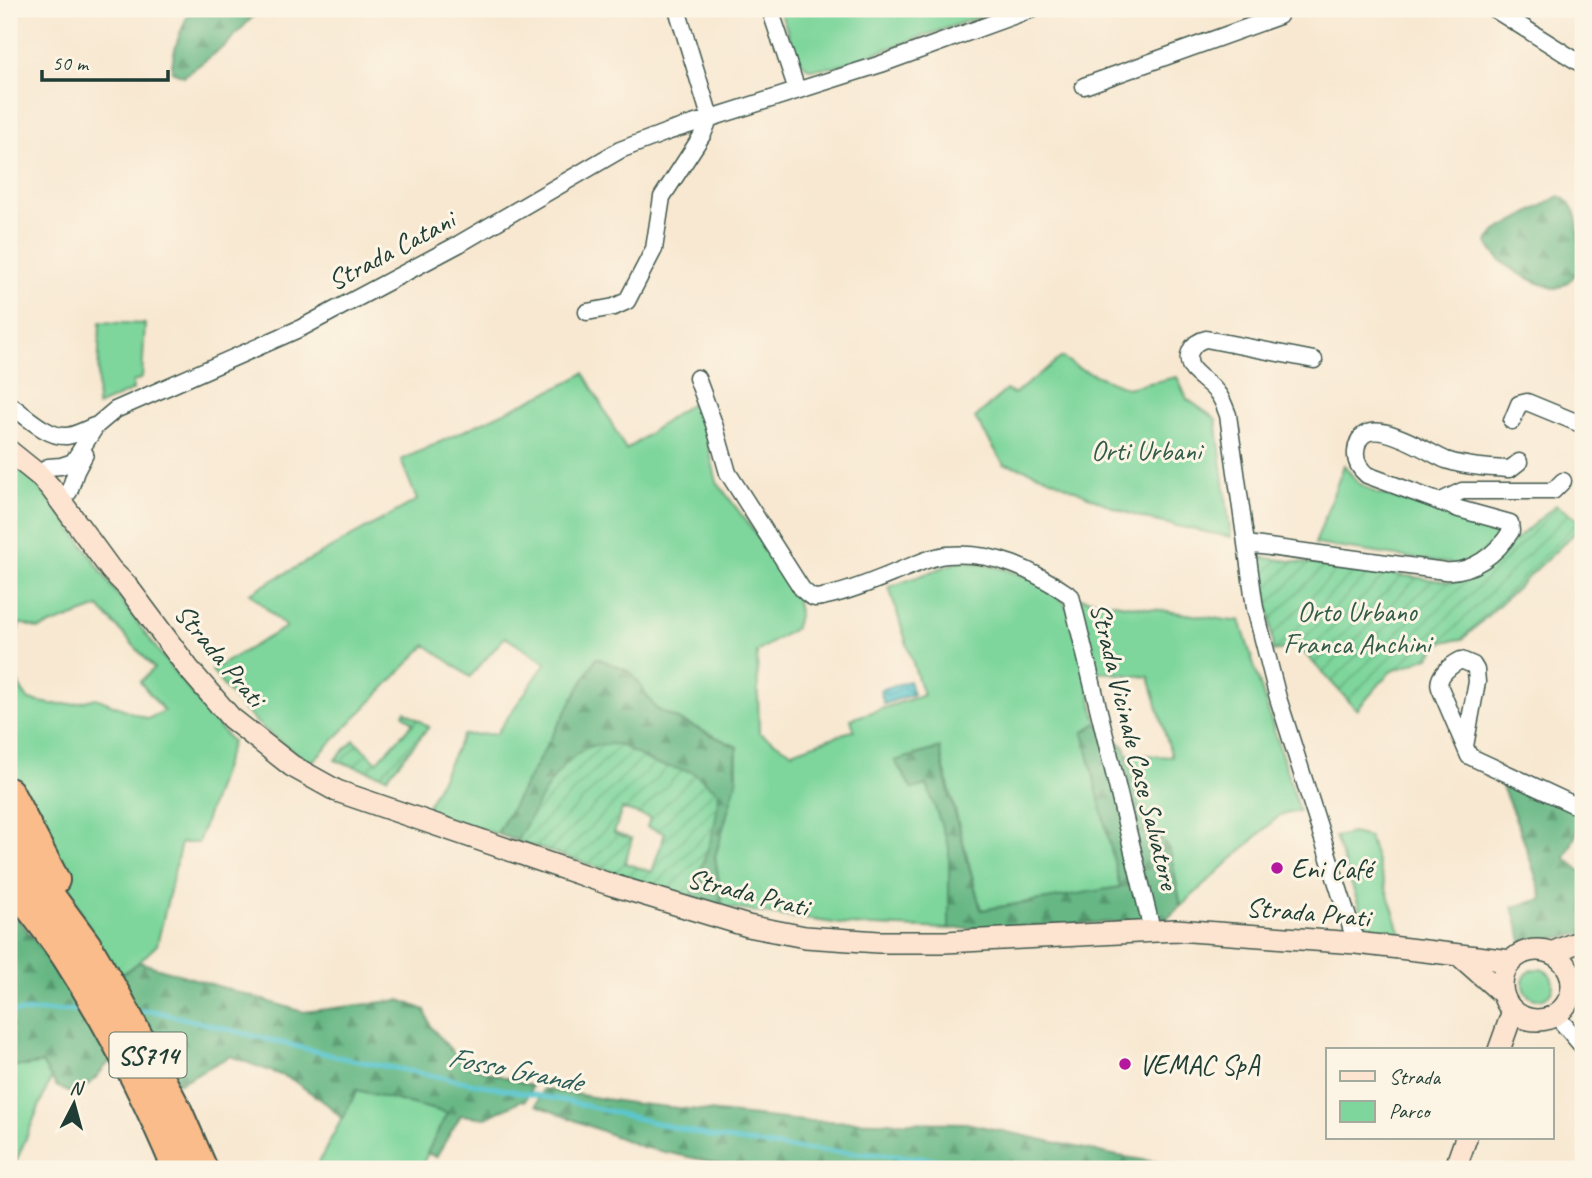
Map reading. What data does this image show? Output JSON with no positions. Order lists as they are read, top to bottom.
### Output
{
  "streets": {
    "highway": ["SS714"],
    "street": ["Strada Catani", "Strada Prati", "Strada Vicinale Case Salvatore"]
  },
  "crossings": [
    ["Strada Catani", "Strada Prati"],
    ["Strada Prati", "Strada Vicinale Case Salvatore"]
  ],
  "water": ["Fosso Grande"],
  "parks": ["Orti Urbani", "Orto Urbano Franca Anchini"],
  "places": ["Eni Café", "VEMAC SpA"],
  "legend": ["Strada", "Parco"],
  "scale_bar": "50 m",
  "north": "top"
}
